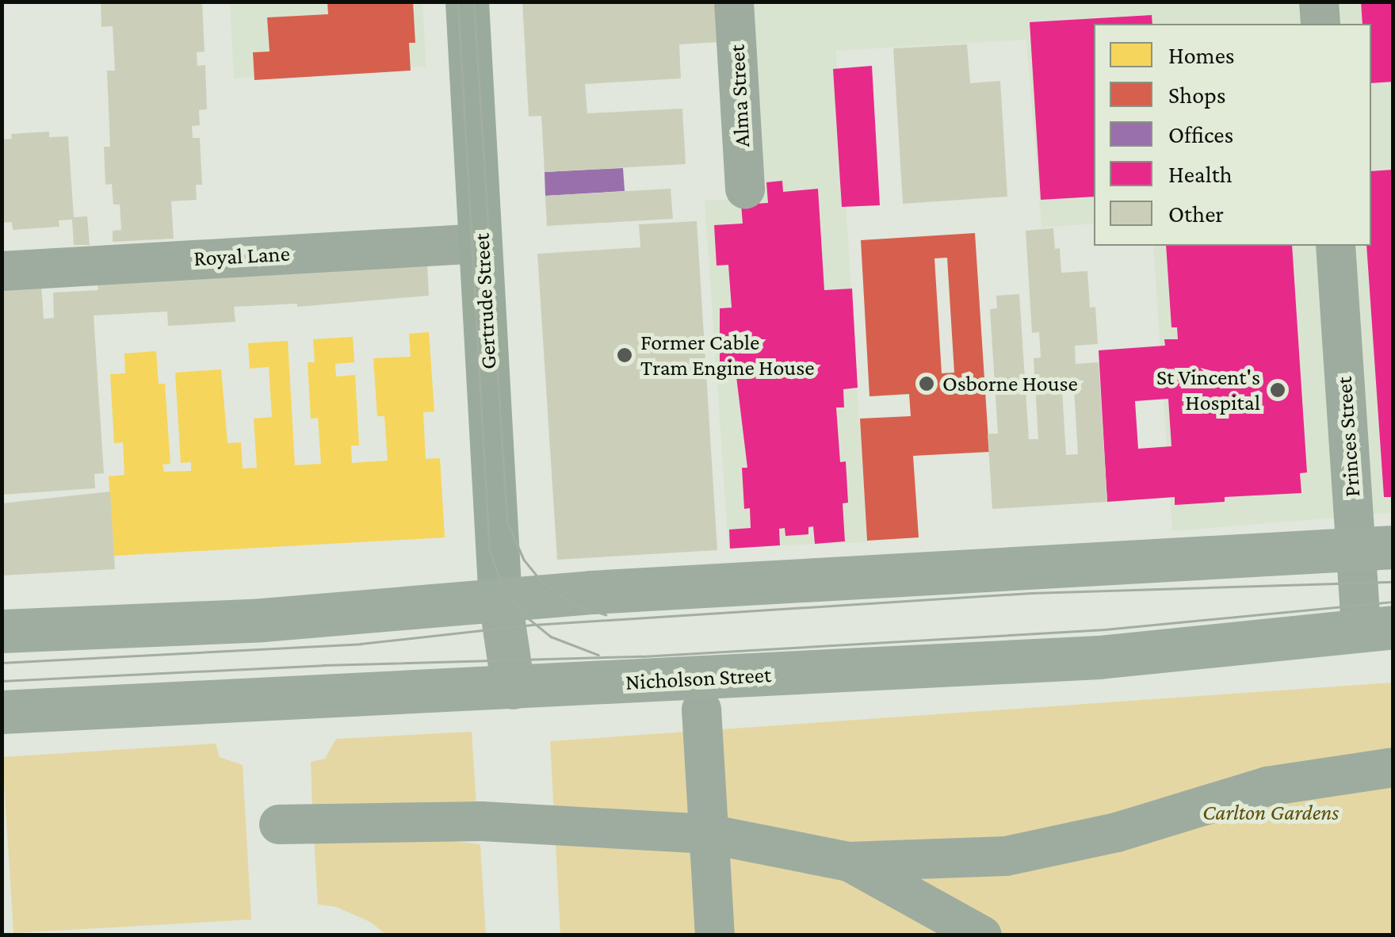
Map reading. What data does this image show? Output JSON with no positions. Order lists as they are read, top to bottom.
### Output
{
  "streets": {
    "main road": ["Nicholson Street"],
    "street": [
      "Alma Street",
      "Royal Lane",
      "Gertrude Street",
      "Princes Street"
    ]
  },
  "crossings": [
    ["Royal Lane", "Gertrude Street"],
    ["Princes Street", "Nicholson Street"]
  ],
  "parks": ["Carlton Gardens"],
  "places": ["Former Cable Tram Engine House", "Osborne House", "St Vincent's Hospital"],
  "legend": [
    "Homes",
    "Shops",
    "Offices",
    "Health",
    "Other"
  ]
}
